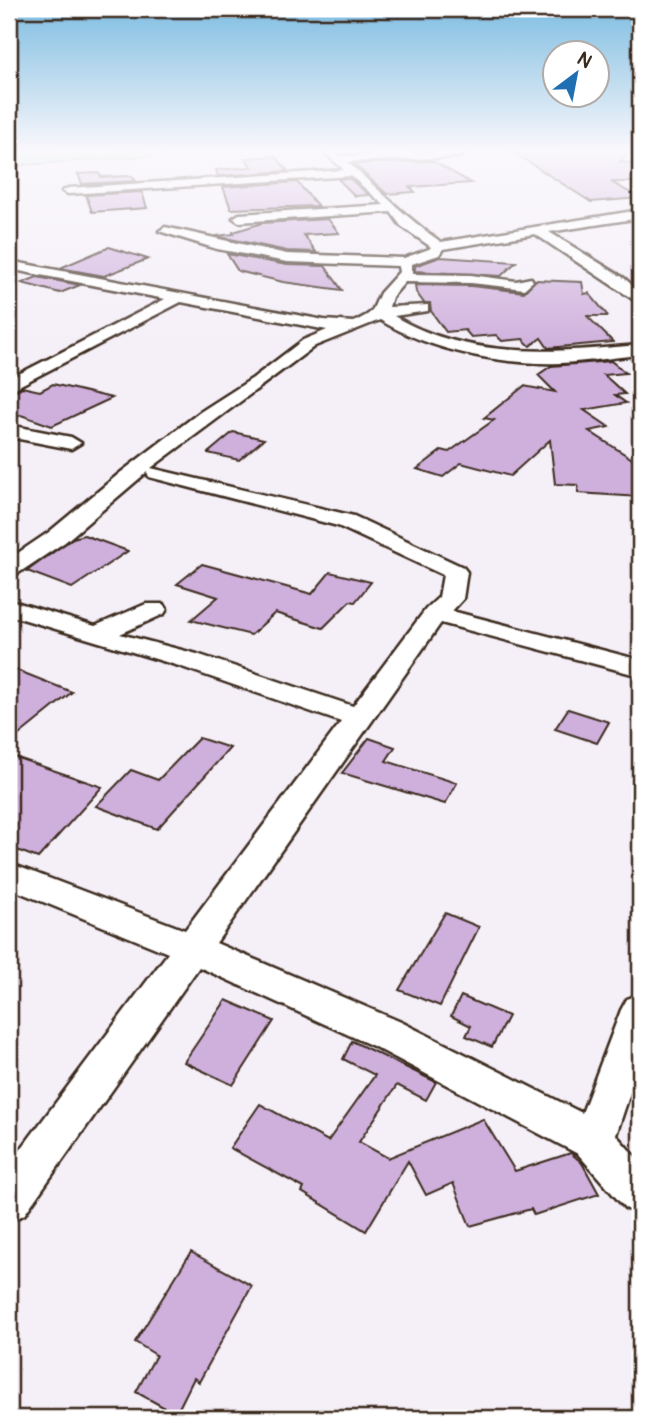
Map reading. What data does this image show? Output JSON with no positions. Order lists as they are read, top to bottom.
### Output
{
  "north": "top right"
}
